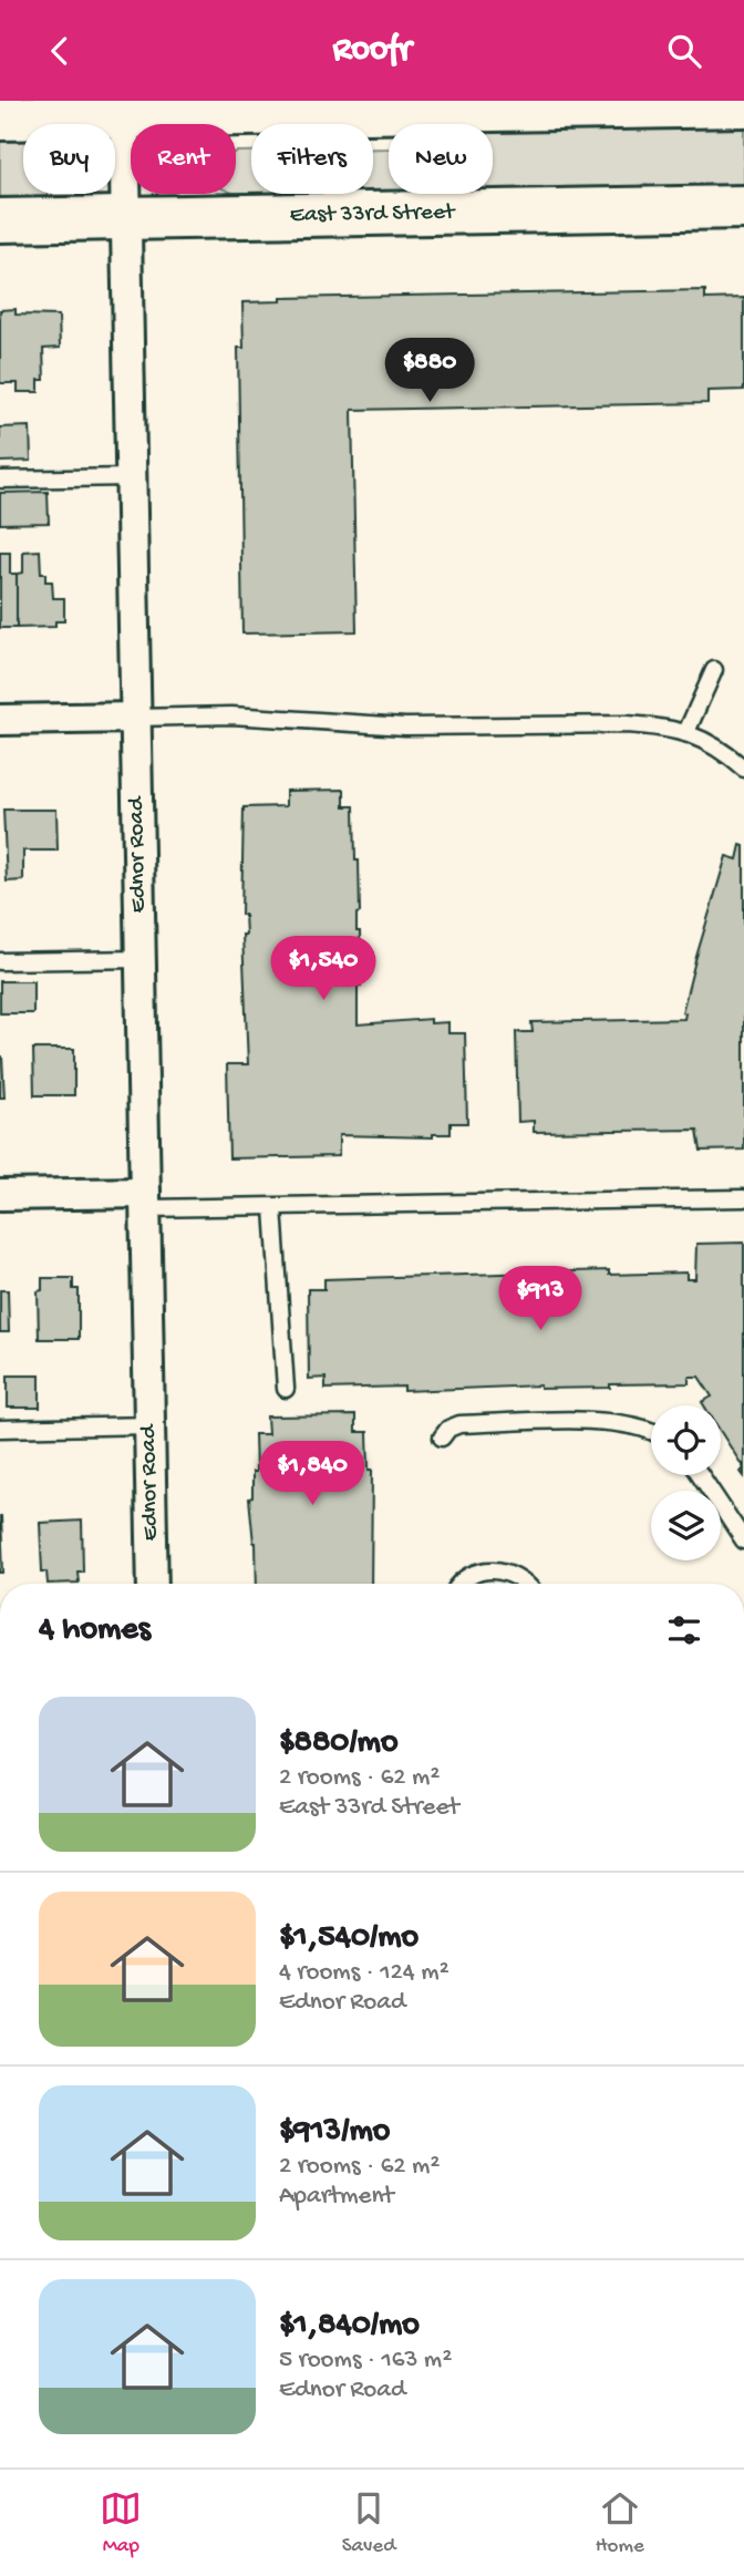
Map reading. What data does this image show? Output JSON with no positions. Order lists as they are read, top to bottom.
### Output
{
  "streets": {
    "main road": ["East 33rd Street"],
    "street": ["Ednor Road"]
  },
  "crossings": [
    ["East 33rd Street", "Ednor Road"]
  ],
  "page": {
    "header": "Roofr",
    "chip": [
      "Buy",
      "Rent",
      "Filters",
      "New"
    ],
    "price": [
      "$880",
      "$1,540",
      "$913",
      "$1,840"
    ],
    "heading": "4 homes",
    "list": [
      {
        "name": "$880/mo",
        "note": "2 rooms · 62 m² · East 33rd Street"
      },
      {
        "name": "$1,540/mo",
        "note": "4 rooms · 124 m² · Ednor Road"
      },
      {
        "name": "$913/mo",
        "note": "2 rooms · 62 m² · Apartment"
      },
      {
        "name": "$1,840/mo",
        "note": "5 rooms · 163 m² · Ednor Road"
      }
    ],
    "tabs": ["Map", "Saved", "Home"]
  }
}
